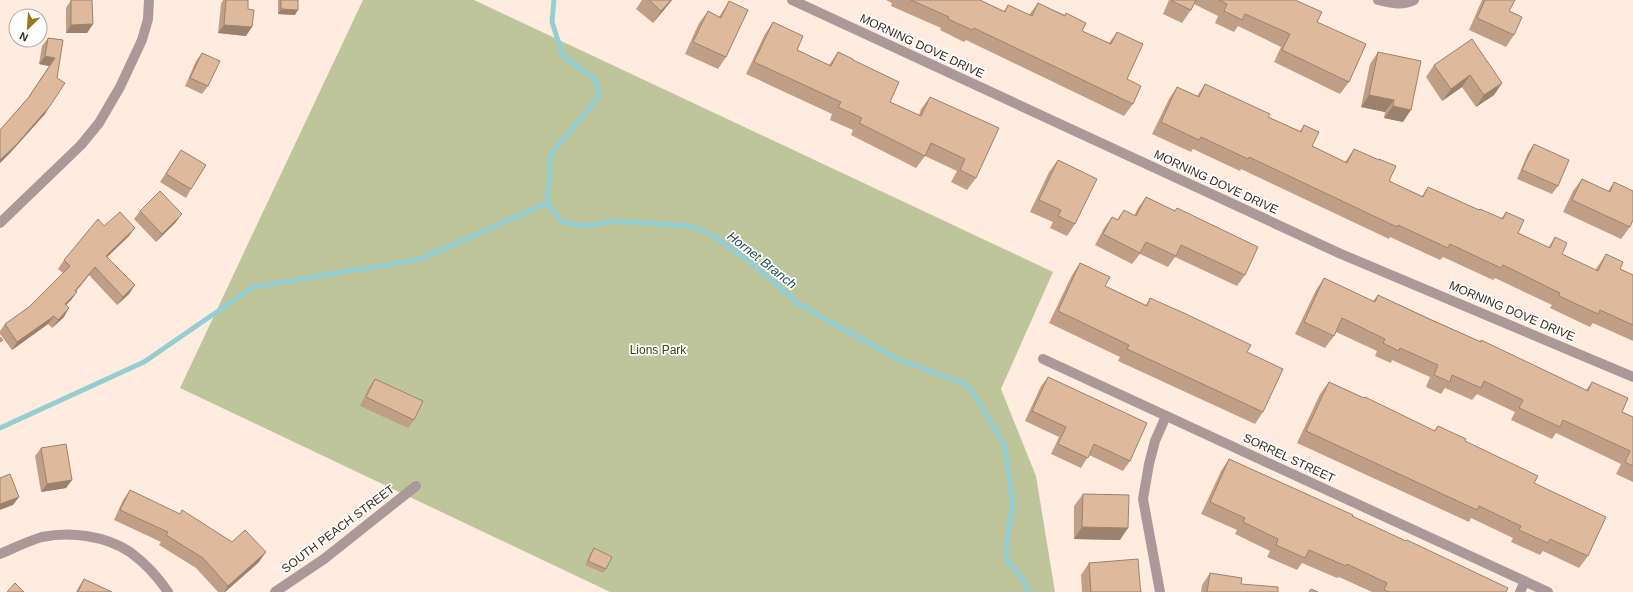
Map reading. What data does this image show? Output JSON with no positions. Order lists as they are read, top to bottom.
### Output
{
  "streets": {
    "street": ["MORNING DOVE DRIVE", "SORREL STREET", "SOUTH PEACH STREET"]
  },
  "water": ["Hornet Branch"],
  "parks": ["Lions Park"],
  "north": "bottom left"
}
